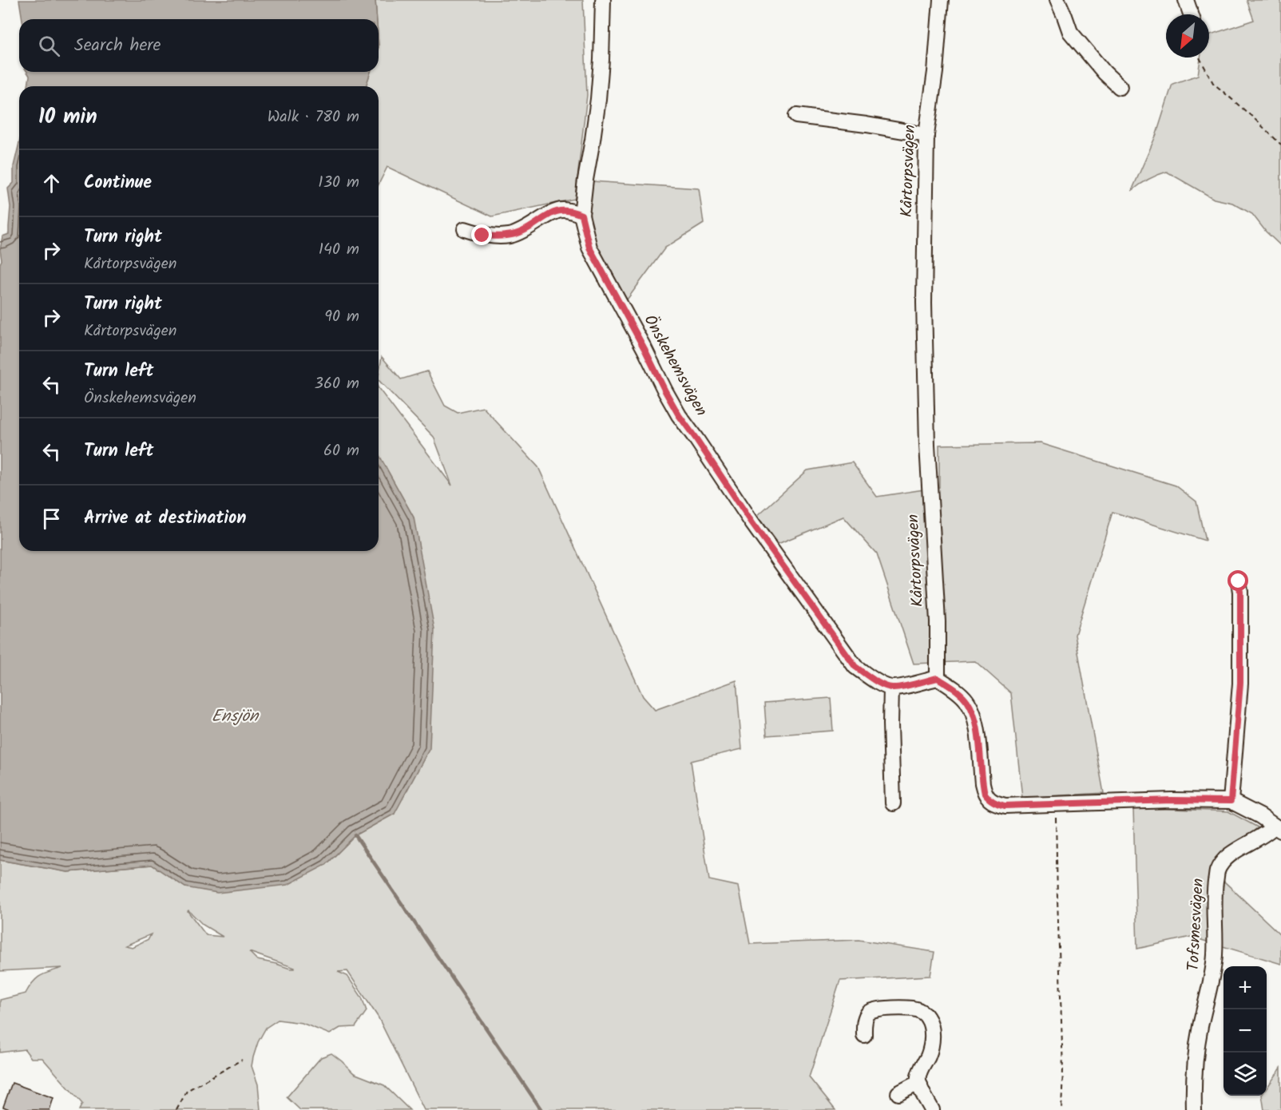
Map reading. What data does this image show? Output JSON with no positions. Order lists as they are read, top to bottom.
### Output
{
  "streets": {
    "street": ["Kårtorpsvägen", "Önskehemsvägen", "Tofsmesvägen"]
  },
  "water": ["Ensjön"],
  "north": "bottom left",
  "page": {
    "search": "Search here",
    "heading": ["10 min", "Walk · 780 m"],
    "list": [
      ["Continue", "130 m"],
      ["Turn right", "Kårtorpsvägen", "140 m"],
      ["Turn right", "Kårtorpsvägen", "90 m"],
      ["Turn left", "Önskehemsvägen", "360 m"],
      ["Turn left", "60 m"],
      "Arrive at destination"
    ],
    "map_buttons": ["+", "−"]
  }
}
